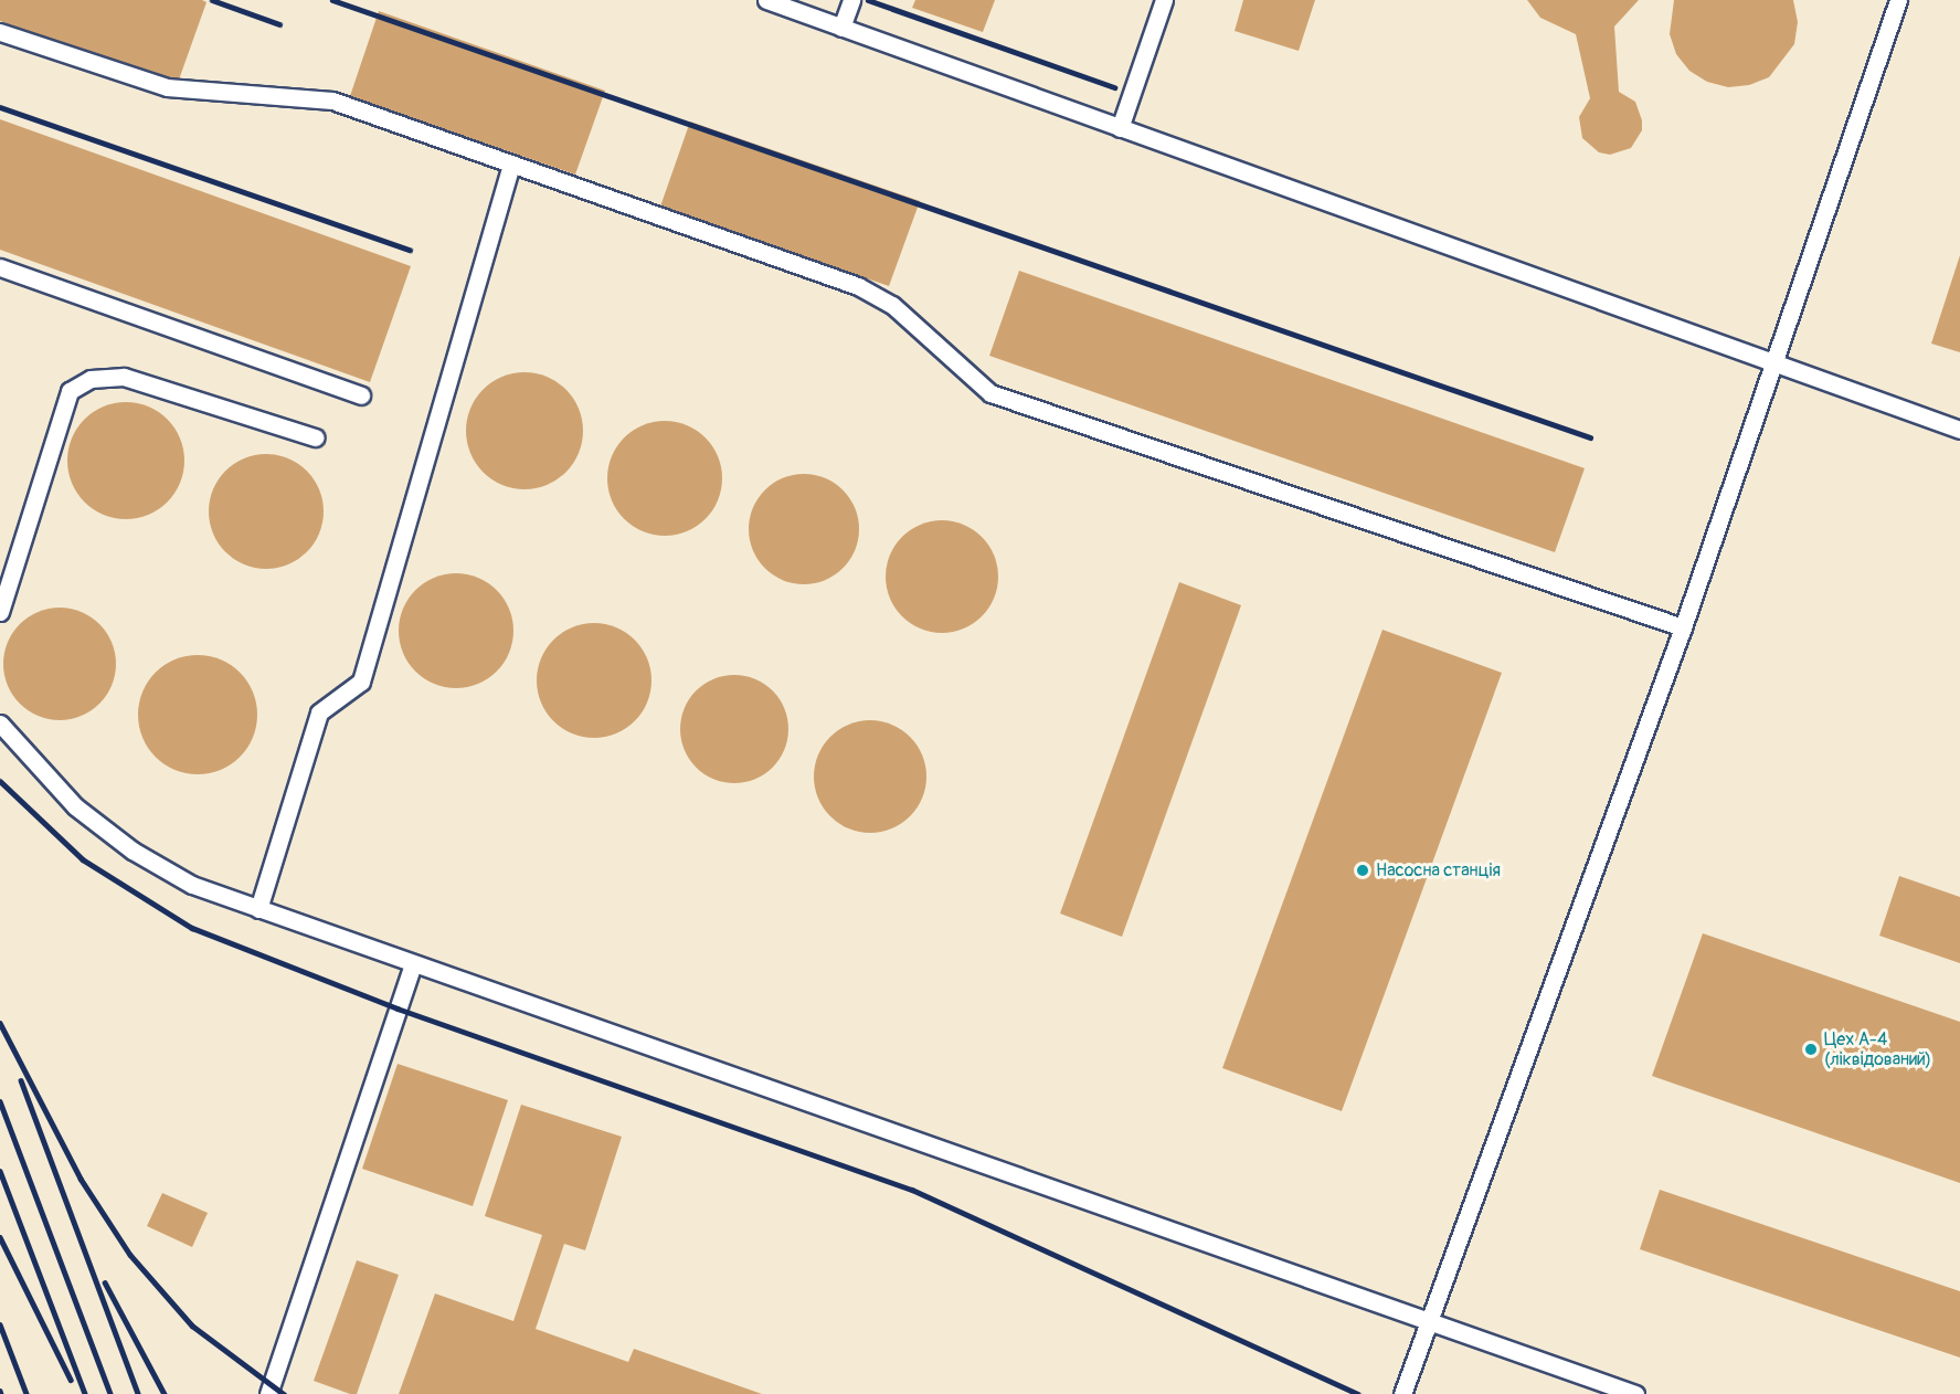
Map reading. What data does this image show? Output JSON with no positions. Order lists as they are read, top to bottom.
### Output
{
  "places": ["Насосна станція", "Цех А-4 (ліквідований)"]
}
